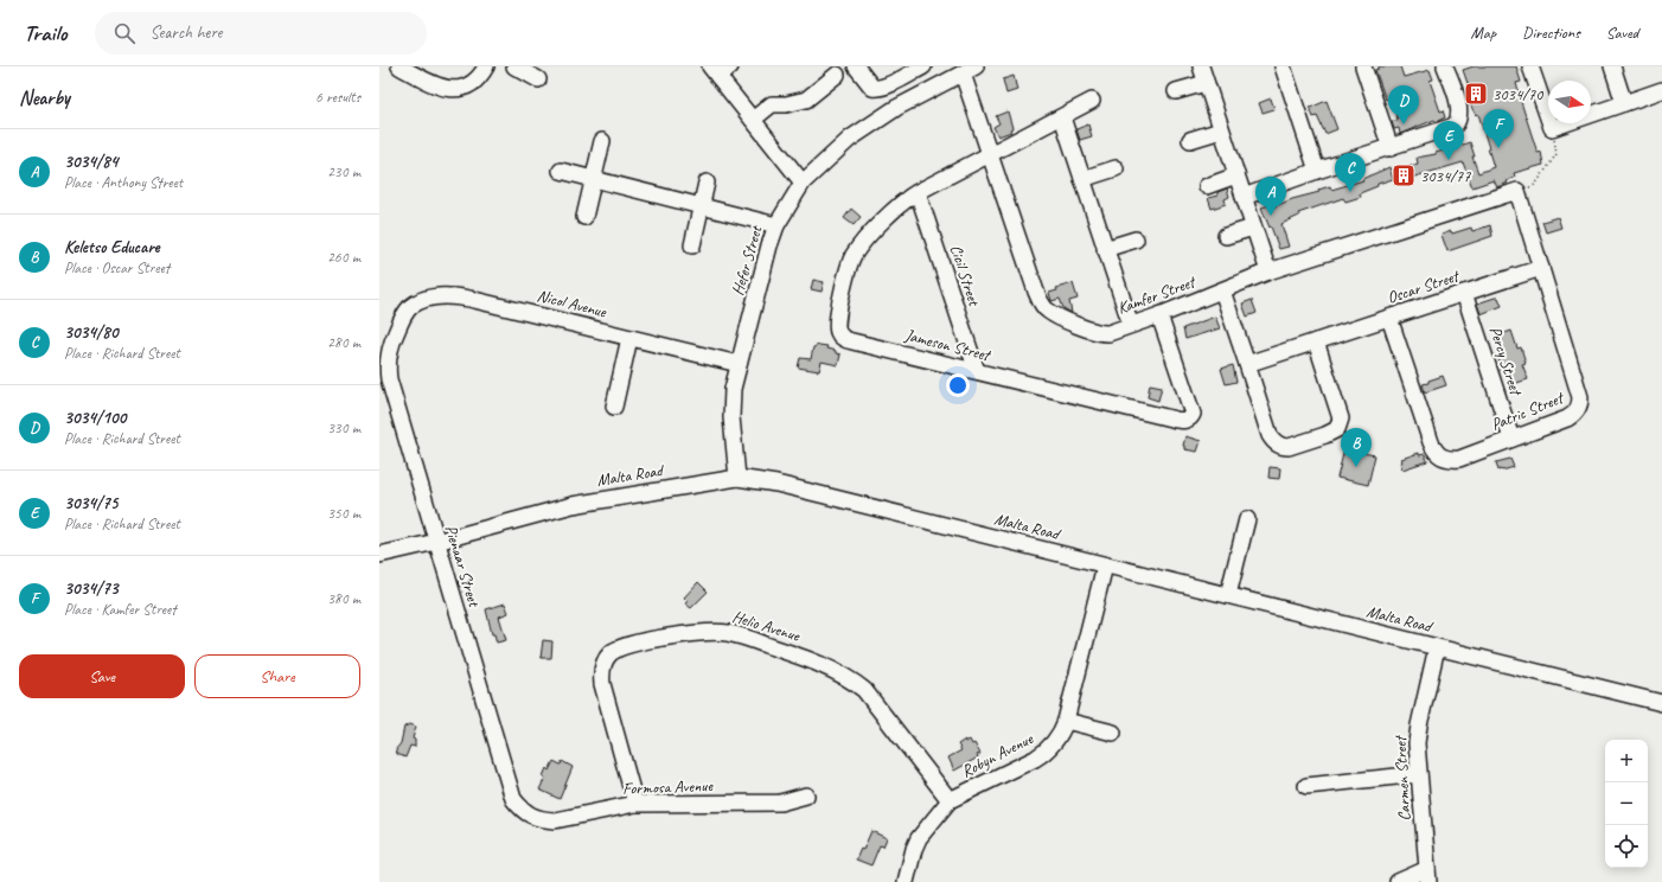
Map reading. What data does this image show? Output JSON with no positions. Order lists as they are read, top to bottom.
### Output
{
  "streets": {
    "street": [
      "Hefer Street",
      "Cicil Street",
      "Oscar Street",
      "Kamfer Street",
      "Nicol Avenue",
      "Jameson Street",
      "Percy Street",
      "Patric Street",
      "Malta Road",
      "Pienaar Street",
      "Helio Avenue",
      "Robyn Avenue",
      "Carmen Street",
      "Formosa Avenue"
    ]
  },
  "crossings": [
    ["Hefer Street", "Kamfer Street"],
    ["Hefer Street", "Nicol Avenue"],
    ["Hefer Street", "Malta Road"],
    ["Cicil Street", "Jameson Street"],
    ["Oscar Street", "Percy Street"],
    ["Oscar Street", "Patric Street"],
    ["Kamfer Street", "Jameson Street"],
    ["Kamfer Street", "Patric Street"],
    ["Nicol Avenue", "Pienaar Street"],
    ["Percy Street", "Patric Street"],
    ["Malta Road", "Pienaar Street"],
    ["Malta Road", "Robyn Avenue"],
    ["Malta Road", "Carmen Street"],
    ["Pienaar Street", "Formosa Avenue"],
    ["Helio Avenue", "Robyn Avenue"],
    ["Helio Avenue", "Formosa Avenue"]
  ],
  "places": {
    "building": ["3034/70", "3034/77"]
  },
  "north": "right",
  "page": {
    "header": "Trailo",
    "search": "Search here",
    "nav": ["Map", "Directions", "Saved"],
    "heading": ["Nearby", "6 results"],
    "pins": [
      "D",
      "F",
      "E",
      "C",
      "A",
      "B"
    ],
    "list": [
      {
        "mark": "A",
        "name": "3034/84",
        "note": "Place · Anthony Street",
        "value": "230 m"
      },
      {
        "mark": "B",
        "name": "Keletso Educare",
        "note": "Place · Oscar Street",
        "value": "260 m"
      },
      {
        "mark": "C",
        "name": "3034/80",
        "note": "Place · Richard Street",
        "value": "280 m"
      },
      {
        "mark": "D",
        "name": "3034/100",
        "note": "Place · Richard Street",
        "value": "330 m"
      },
      {
        "mark": "E",
        "name": "3034/75",
        "note": "Place · Richard Street",
        "value": "350 m"
      },
      {
        "mark": "F",
        "name": "3034/73",
        "note": "Place · Kamfer Street",
        "value": "380 m"
      }
    ],
    "buttons": ["Save", "Share"],
    "map_buttons": ["+", "−"]
  }
}
